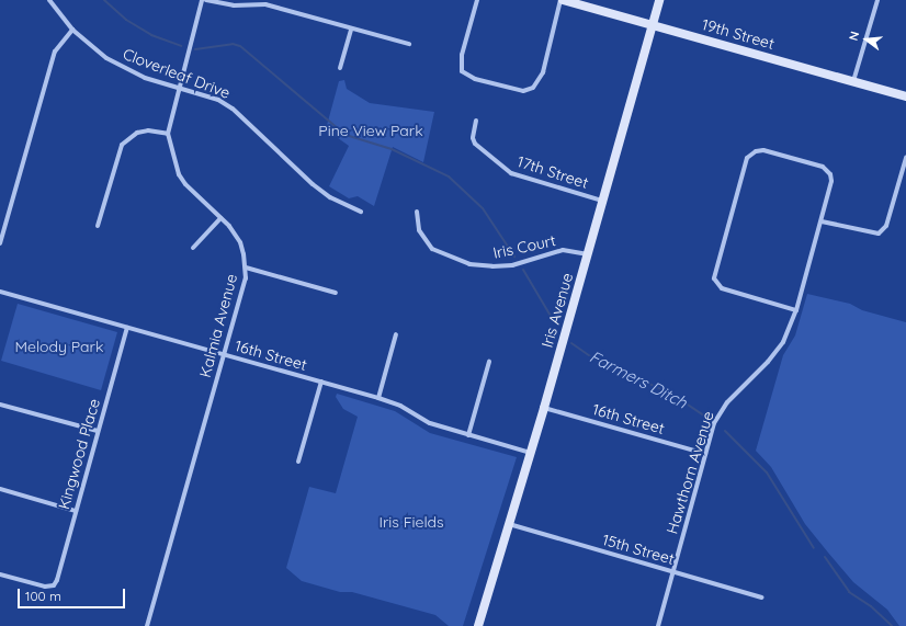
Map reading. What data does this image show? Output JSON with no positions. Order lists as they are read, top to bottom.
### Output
{
  "streets": {
    "main road": ["19th Street", "Iris Avenue"],
    "street": [
      "Cloverleaf Drive",
      "17th Street",
      "Iris Court",
      "Kalmia Avenue",
      "16th Street",
      "Kingwood Place",
      "Hawthorn Avenue",
      "15th Street"
    ]
  },
  "crossings": [
    ["19th Street", "Iris Avenue"],
    ["Cloverleaf Drive", "Kalmia Avenue"],
    ["17th Street", "Iris Avenue"],
    ["Iris Court", "Iris Avenue"],
    ["Iris Avenue", "16th Street"],
    ["Iris Avenue", "15th Street"],
    ["Kalmia Avenue", "16th Street"],
    ["16th Street", "Kingwood Place"],
    ["16th Street", "Hawthorn Avenue"],
    ["Hawthorn Avenue", "15th Street"]
  ],
  "water": ["Farmers Ditch"],
  "parks": ["Pine View Park", "Melody Park", "Iris Fields"],
  "scale_bar": "100 m",
  "north": "left"
}
